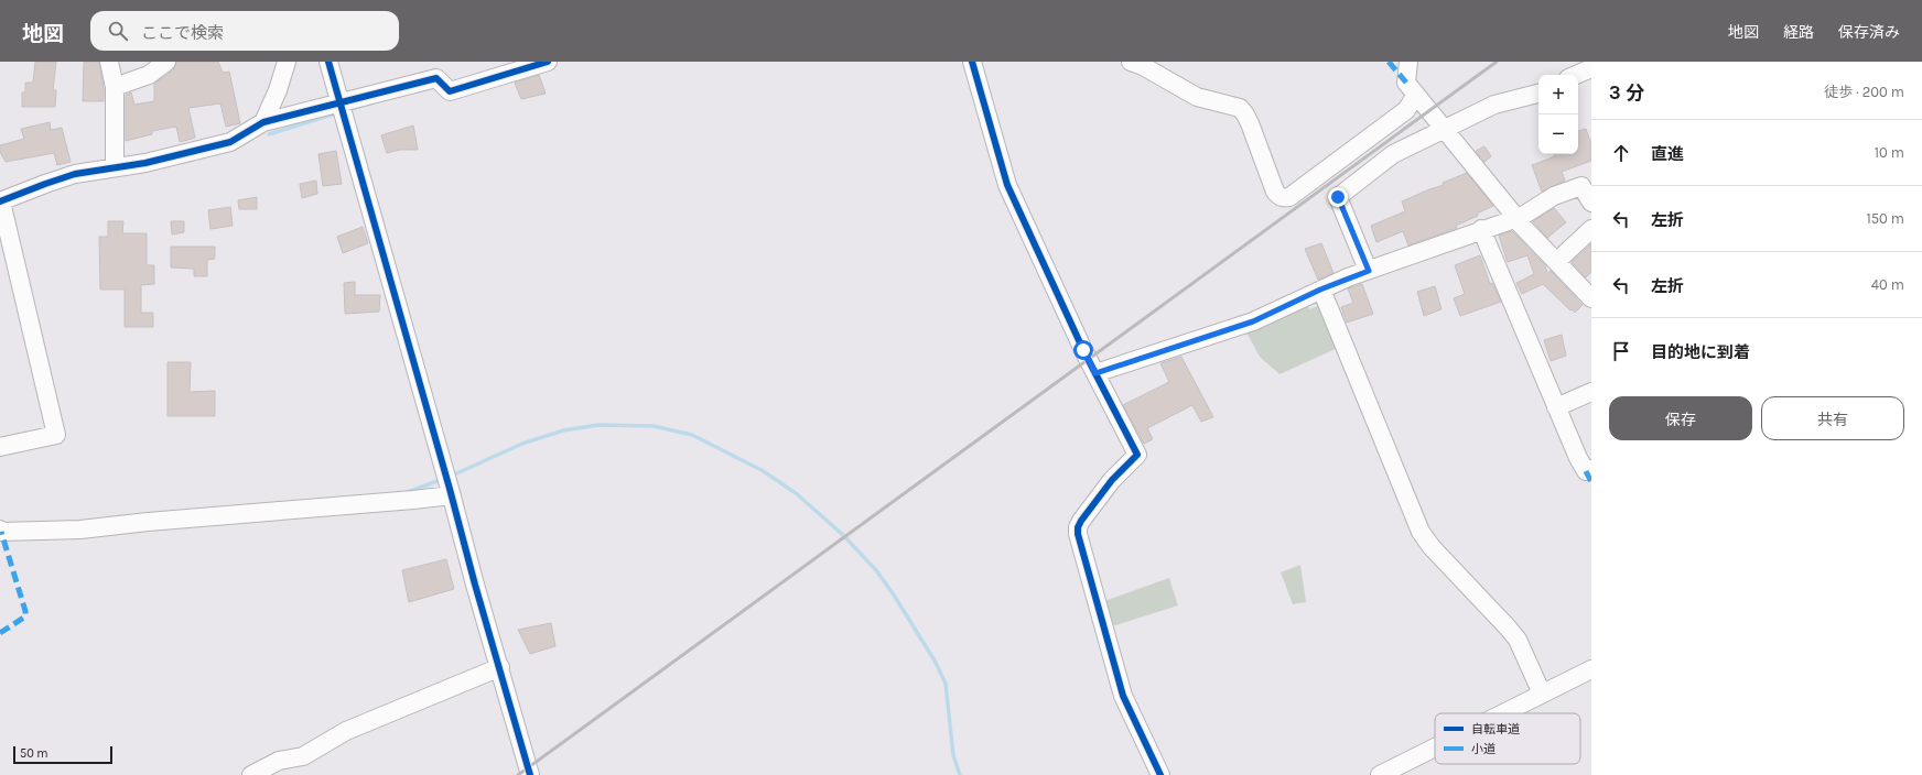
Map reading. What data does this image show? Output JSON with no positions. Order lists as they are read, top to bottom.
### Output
{
  "legend": ["自転車道", "小道"],
  "scale_bar": "50 m",
  "page": {
    "header": "地図",
    "search": "ここで検索",
    "nav": ["地図", "経路", "保存済み"],
    "heading": ["3 分", "徒歩 · 200 m"],
    "map_buttons": ["+", "−"],
    "list": [
      ["直進", "10 m"],
      ["左折", "150 m"],
      ["左折", "40 m"],
      "目的地に到着"
    ],
    "buttons": ["保存", "共有"],
    "scale": "50 m"
  }
}
